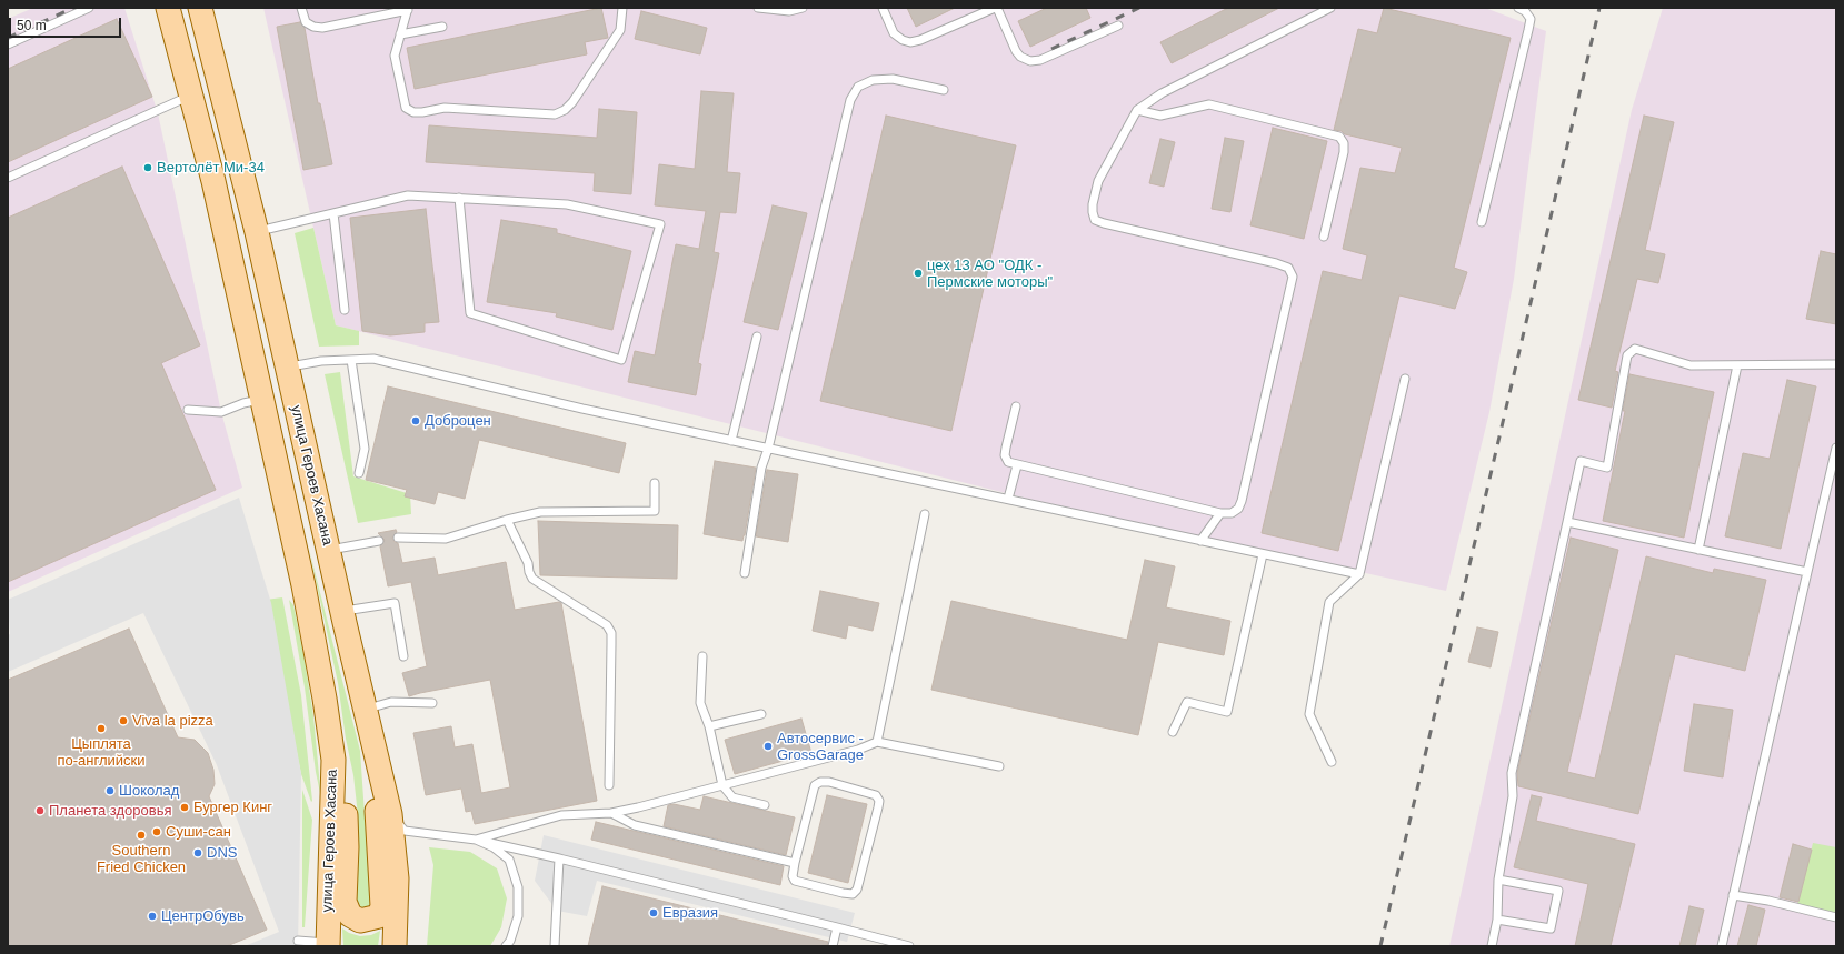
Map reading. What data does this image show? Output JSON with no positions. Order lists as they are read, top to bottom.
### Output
{
  "streets": {
    "main road": ["улица Героев Хасана"]
  },
  "places": [
    "Вертолёт Ми-34",
    "цех 13 АО \"ОДК - Пермские моторы\"",
    "Доброцен",
    "Viva la pizza",
    "Цыплята по-английски",
    "Автосервис - GrossGarage",
    "Шоколад",
    "Бургер Кинг",
    "Планета здоровья",
    "Суши-сан",
    "Southern Fried Chicken",
    "DNS",
    "Евразия",
    "ЦентрОбувь"
  ],
  "scale_bar": "50 m"
}
